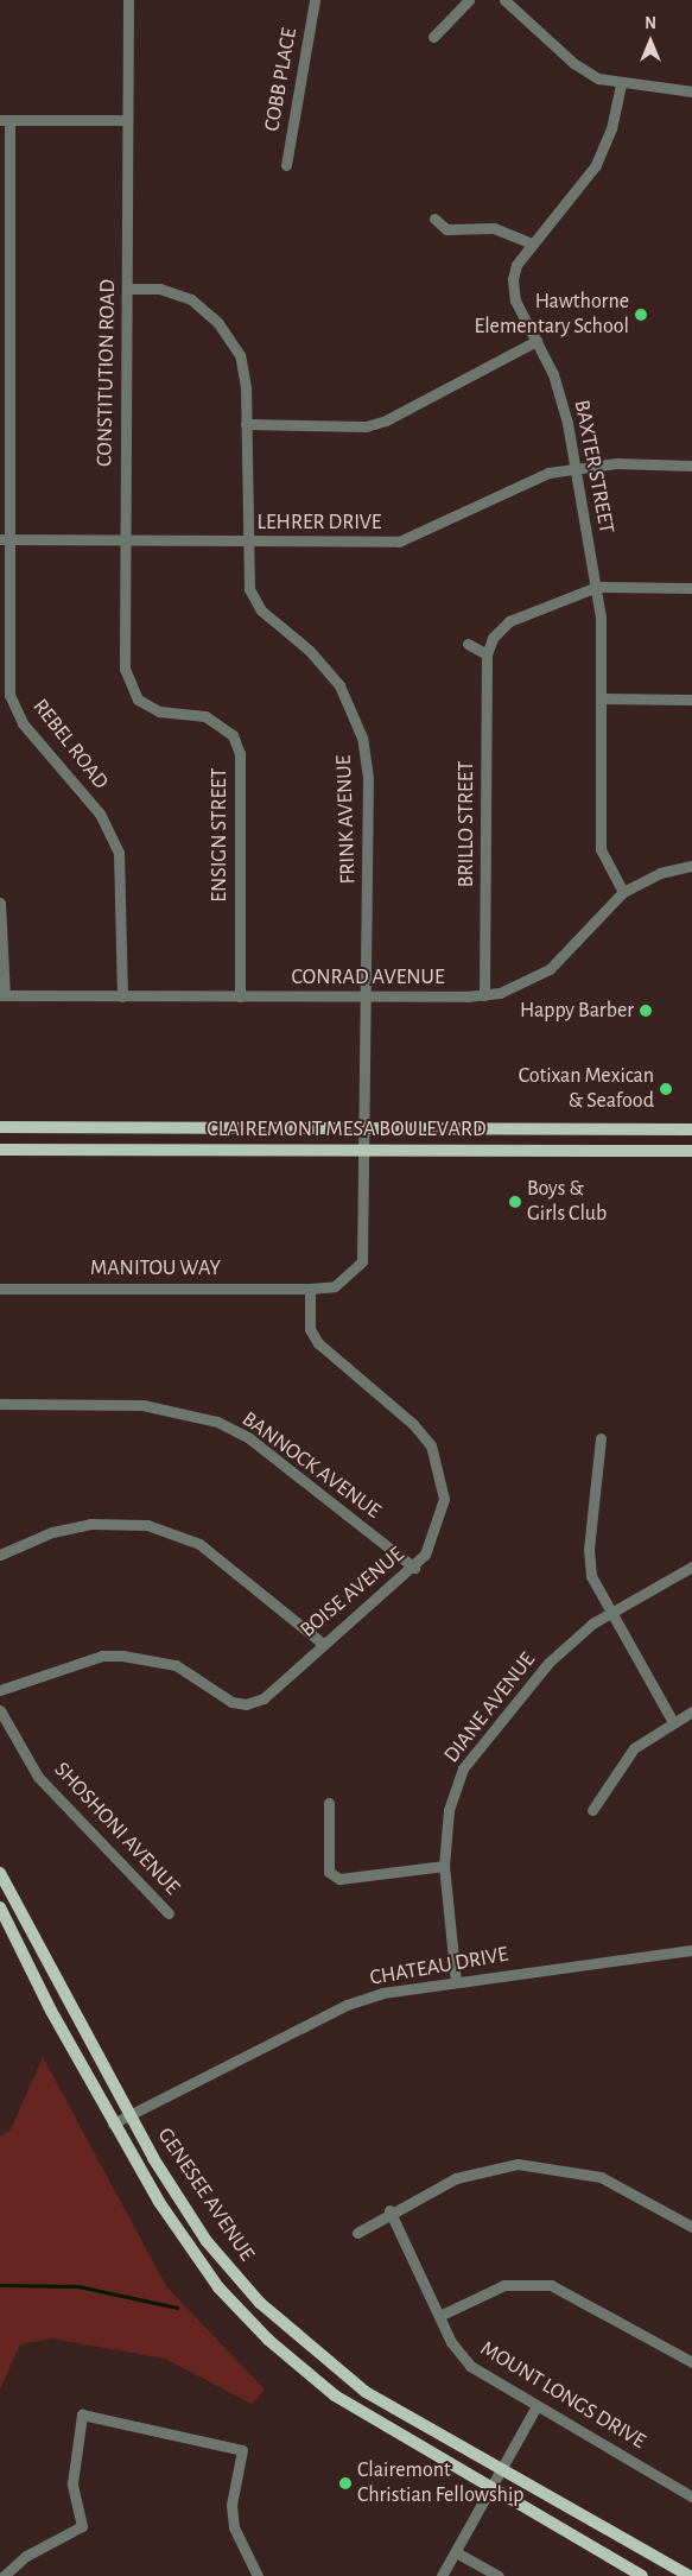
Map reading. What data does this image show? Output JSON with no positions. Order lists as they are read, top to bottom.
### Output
{
  "streets": {
    "main road": ["CLAIREMONT MESA BOULEVARD", "GENESEE AVENUE"],
    "street": [
      "COBB PLACE",
      "CONSTITUTION ROAD",
      "BAXTER STREET",
      "LEHRER DRIVE",
      "REBEL ROAD",
      "FRINK AVENUE",
      "BRILLO STREET",
      "ENSIGN STREET",
      "CONRAD AVENUE",
      "MANITOU WAY",
      "BANNOCK AVENUE",
      "BOISE AVENUE",
      "DIANE AVENUE",
      "SHOSHONI AVENUE",
      "CHATEAU DRIVE",
      "MOUNT LONGS DRIVE"
    ]
  },
  "crossings": [
    ["CONSTITUTION ROAD", "LEHRER DRIVE"],
    ["CONSTITUTION ROAD", "FRINK AVENUE"],
    ["CONSTITUTION ROAD", "ENSIGN STREET"],
    ["BAXTER STREET", "LEHRER DRIVE"],
    ["BAXTER STREET", "BRILLO STREET"],
    ["BAXTER STREET", "CONRAD AVENUE"],
    ["LEHRER DRIVE", "REBEL ROAD"],
    ["LEHRER DRIVE", "FRINK AVENUE"],
    ["REBEL ROAD", "CONRAD AVENUE"],
    ["FRINK AVENUE", "CONRAD AVENUE"],
    ["FRINK AVENUE", "CLAIREMONT MESA BOULEVARD"],
    ["FRINK AVENUE", "MANITOU WAY"],
    ["FRINK AVENUE", "BOISE AVENUE"],
    ["BRILLO STREET", "CONRAD AVENUE"],
    ["ENSIGN STREET", "CONRAD AVENUE"],
    ["MANITOU WAY", "BOISE AVENUE"],
    ["BANNOCK AVENUE", "BOISE AVENUE"],
    ["DIANE AVENUE", "CHATEAU DRIVE"],
    ["CHATEAU DRIVE", "GENESEE AVENUE"]
  ],
  "places": [
    "Hawthorne Elementary School",
    "Happy Barber",
    "Cotixan Mexican & Seafood",
    "Boys & Girls Club",
    "Clairemont Christian Fellowship"
  ],
  "north": "top"
}
